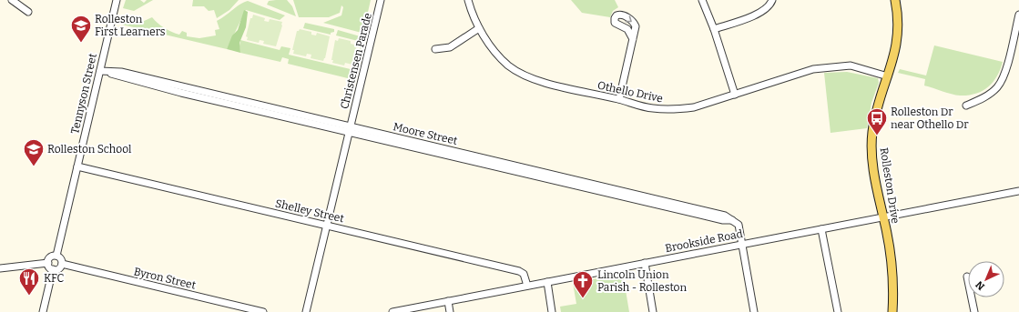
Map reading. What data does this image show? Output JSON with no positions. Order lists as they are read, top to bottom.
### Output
{
  "streets": {
    "main road": ["Rolleston Drive"],
    "street": [
      "Christensen Parade",
      "Othello Drive",
      "Tennyson Street",
      "Moore Street",
      "Shelley Street",
      "Brookside Road",
      "Byron Street"
    ]
  },
  "crossings": [
    ["Christensen Parade", "Moore Street"],
    ["Christensen Parade", "Shelley Street"],
    ["Othello Drive", "Rolleston Drive"],
    ["Tennyson Street", "Moore Street"],
    ["Tennyson Street", "Shelley Street"],
    ["Tennyson Street", "Byron Street"],
    ["Moore Street", "Brookside Road"],
    ["Rolleston Drive", "Brookside Road"],
    ["Shelley Street", "Brookside Road"]
  ],
  "places": {
    "school or university": ["Rolleston First Learners", "Rolleston School"],
    "bus stop": ["Rolleston Dr near Othello Dr"],
    "restaurant": ["KFC"],
    "church": ["Lincoln Union Parish - Rolleston"]
  },
  "north": "bottom left"
}
